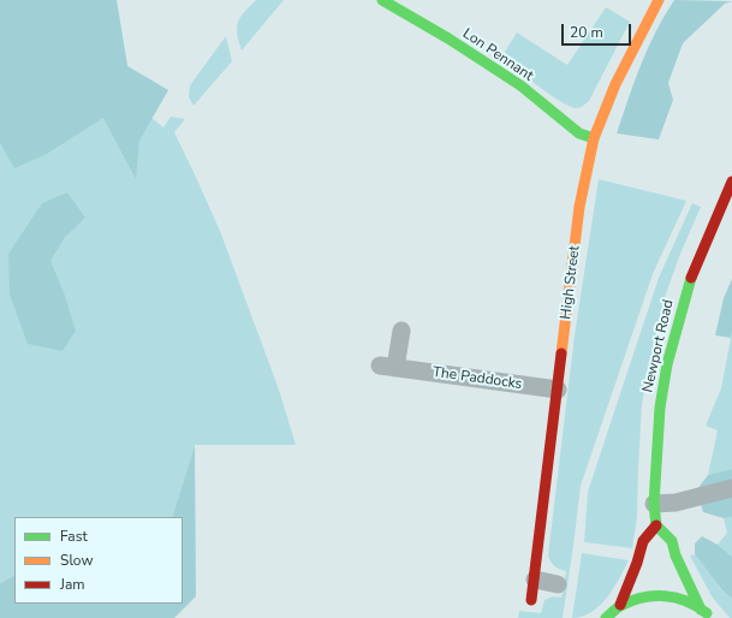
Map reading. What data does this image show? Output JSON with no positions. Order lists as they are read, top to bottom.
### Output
{
  "streets": {
    "street": [
      "Lon Pennant",
      "High Street",
      "Newport Road",
      "The Paddocks"
    ]
  },
  "crossings": [
    ["Lon Pennant", "High Street"],
    ["High Street", "The Paddocks"]
  ],
  "legend": ["Fast", "Slow", "Jam"],
  "scale_bar": "20 m"
}
